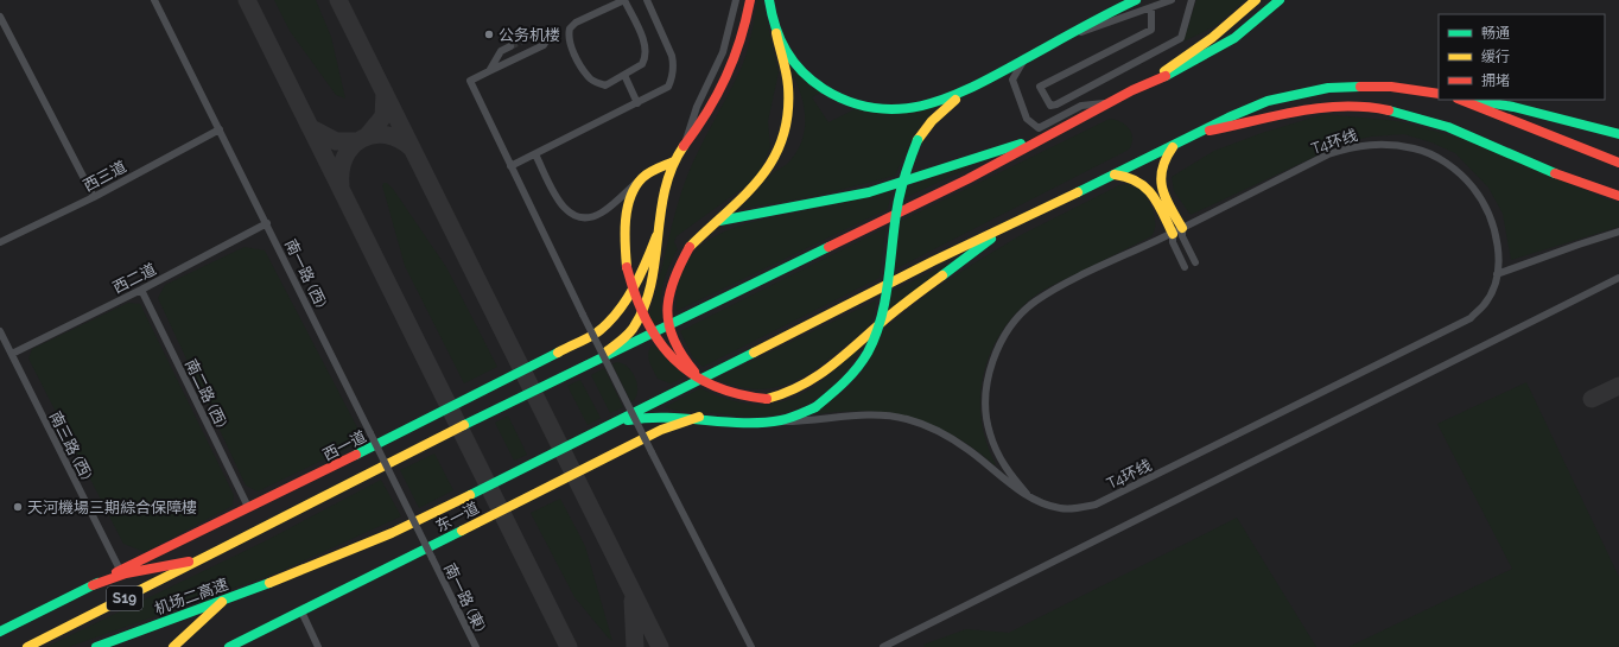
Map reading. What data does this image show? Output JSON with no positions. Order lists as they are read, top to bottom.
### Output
{
  "streets": {
    "main road": [
      "西一道",
      "东一道",
      "机场二高速",
      "S19"
    ],
    "street": [
      "T4环线",
      "西三道",
      "南一路 (西)",
      "西二道",
      "南二路 (西)",
      "南三路 (西)",
      "南一路 (東)"
    ]
  },
  "crossings": [
    ["西三道", "南一路 (西)"],
    ["南一路 (西)", "西二道"],
    ["南一路 (西)", "南一路 (東)"],
    ["西二道", "南二路 (西)"],
    ["西二道", "南三路 (西)"],
    ["南二路 (西)", "西一道"],
    ["南三路 (西)", "西一道"]
  ],
  "places": ["公务机楼", "天河機場三期綜合保障樓"],
  "legend": ["畅通", "缓行", "拥堵"]
}
